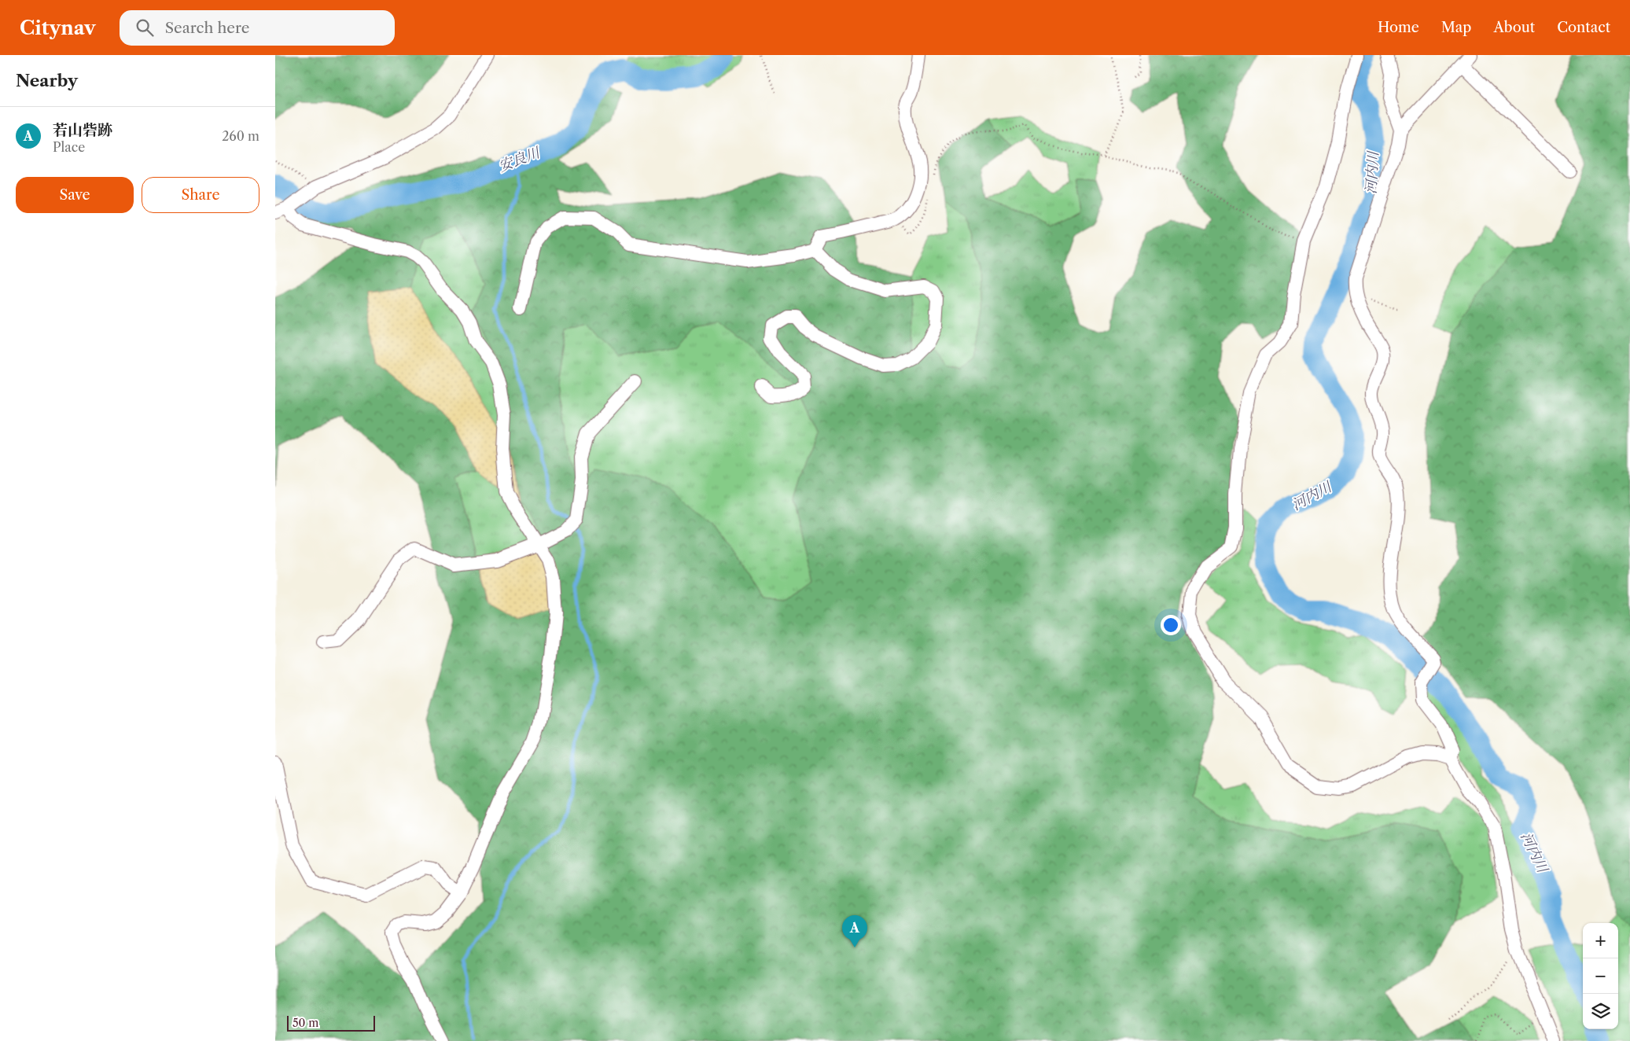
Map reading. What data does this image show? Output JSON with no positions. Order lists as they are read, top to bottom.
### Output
{
  "water": ["安良川", "河内川"],
  "scale_bar": "50 m",
  "page": {
    "header": "Citynav",
    "search": "Search here",
    "nav": [
      "Home",
      "Map",
      "About",
      "Contact"
    ],
    "heading": "Nearby",
    "list": [
      {
        "mark": "A",
        "name": "若山砦跡",
        "note": "Place",
        "value": "260 m"
      }
    ],
    "buttons": ["Save", "Share"],
    "pins": "A",
    "map_buttons": ["+", "−"],
    "scale": "50 m"
  }
}
